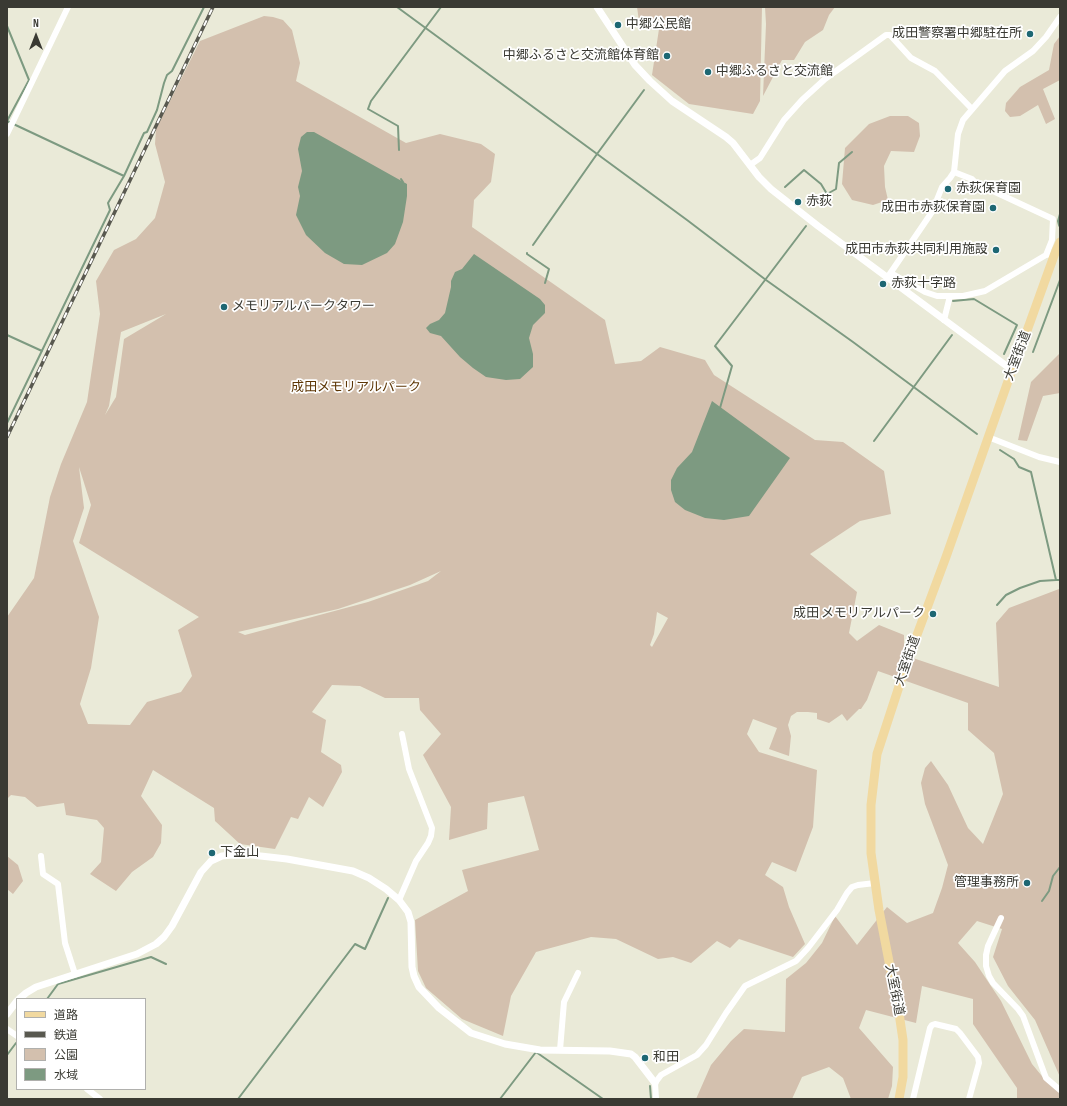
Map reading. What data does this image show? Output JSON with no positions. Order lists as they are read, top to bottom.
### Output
{
  "streets": {
    "main road": ["大室街道"]
  },
  "parks": ["成田メモリアルパーク"],
  "places": [
    "中郷公民館",
    "成田警察署中郷駐在所",
    "中郷ふるさと交流館体育館",
    "中郷ふるさと交流館",
    "赤荻保育園",
    "赤荻",
    "成田市赤荻保育園",
    "成田市赤荻共同利用施設",
    "赤荻十字路",
    "メモリアルパークタワー",
    "成田 メモリアルパーク",
    "下金山",
    "管理事務所",
    "和田"
  ],
  "legend": [
    "道路",
    "鉄道",
    "公園",
    "水域"
  ],
  "north": "top"
}
